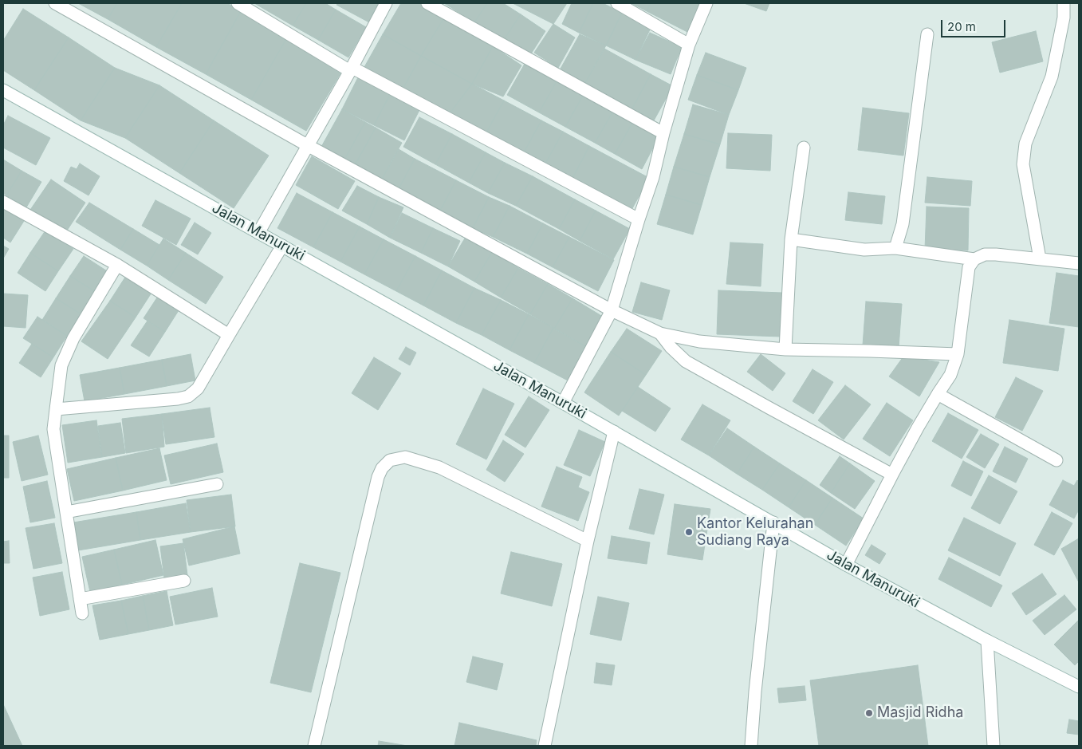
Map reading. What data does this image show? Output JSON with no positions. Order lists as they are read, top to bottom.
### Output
{
  "streets": {
    "street": ["Jalan Manuruki"]
  },
  "places": ["Kantor Kelurahan Sudiang Raya", "Masjid Ridha"],
  "scale_bar": "20 m"
}
